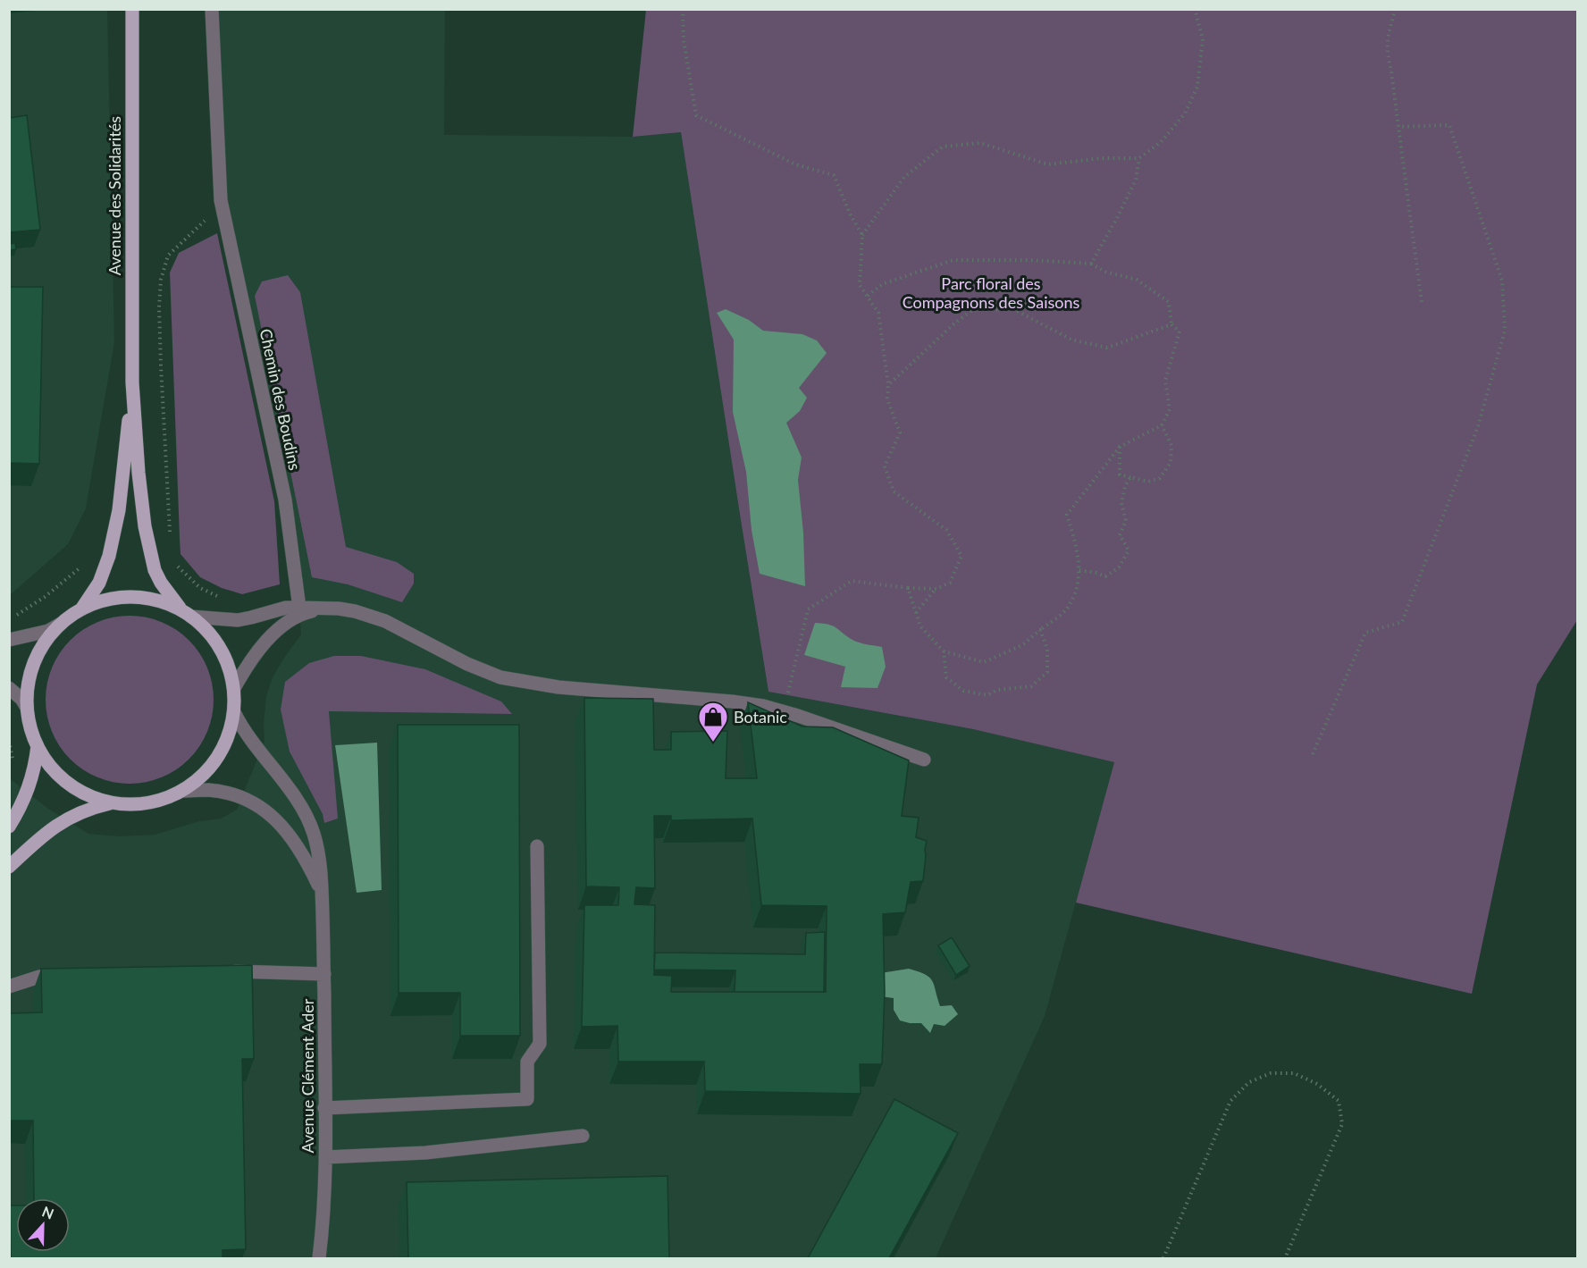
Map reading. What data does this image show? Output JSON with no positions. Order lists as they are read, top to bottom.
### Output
{
  "streets": {
    "main road": ["Avenue des Solidarités"],
    "street": ["Chemin des Boudins", "Avenue Clément Ader"]
  },
  "crossings": [
    ["Avenue des Solidarités", "Avenue Clément Ader"]
  ],
  "parks": ["Parc floral des Compagnons des Saisons"],
  "places": {
    "shop": ["Botanic"]
  },
  "north": "top"
}
